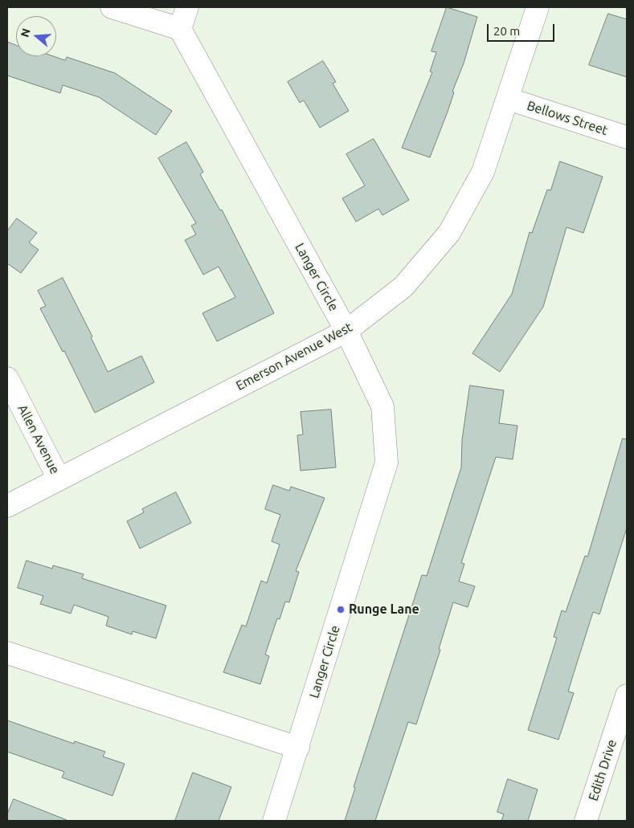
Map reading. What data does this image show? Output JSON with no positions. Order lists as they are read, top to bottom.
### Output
{
  "streets": {
    "street": [
      "Bellows Street",
      "Langer Circle",
      "Emerson Avenue West",
      "Allen Avenue",
      "Edith Drive"
    ]
  },
  "crossings": [
    ["Bellows Street", "Emerson Avenue West"],
    ["Langer Circle", "Emerson Avenue West"],
    ["Emerson Avenue West", "Allen Avenue"]
  ],
  "places": ["Runge Lane"],
  "scale_bar": "20 m",
  "north": "left"
}
